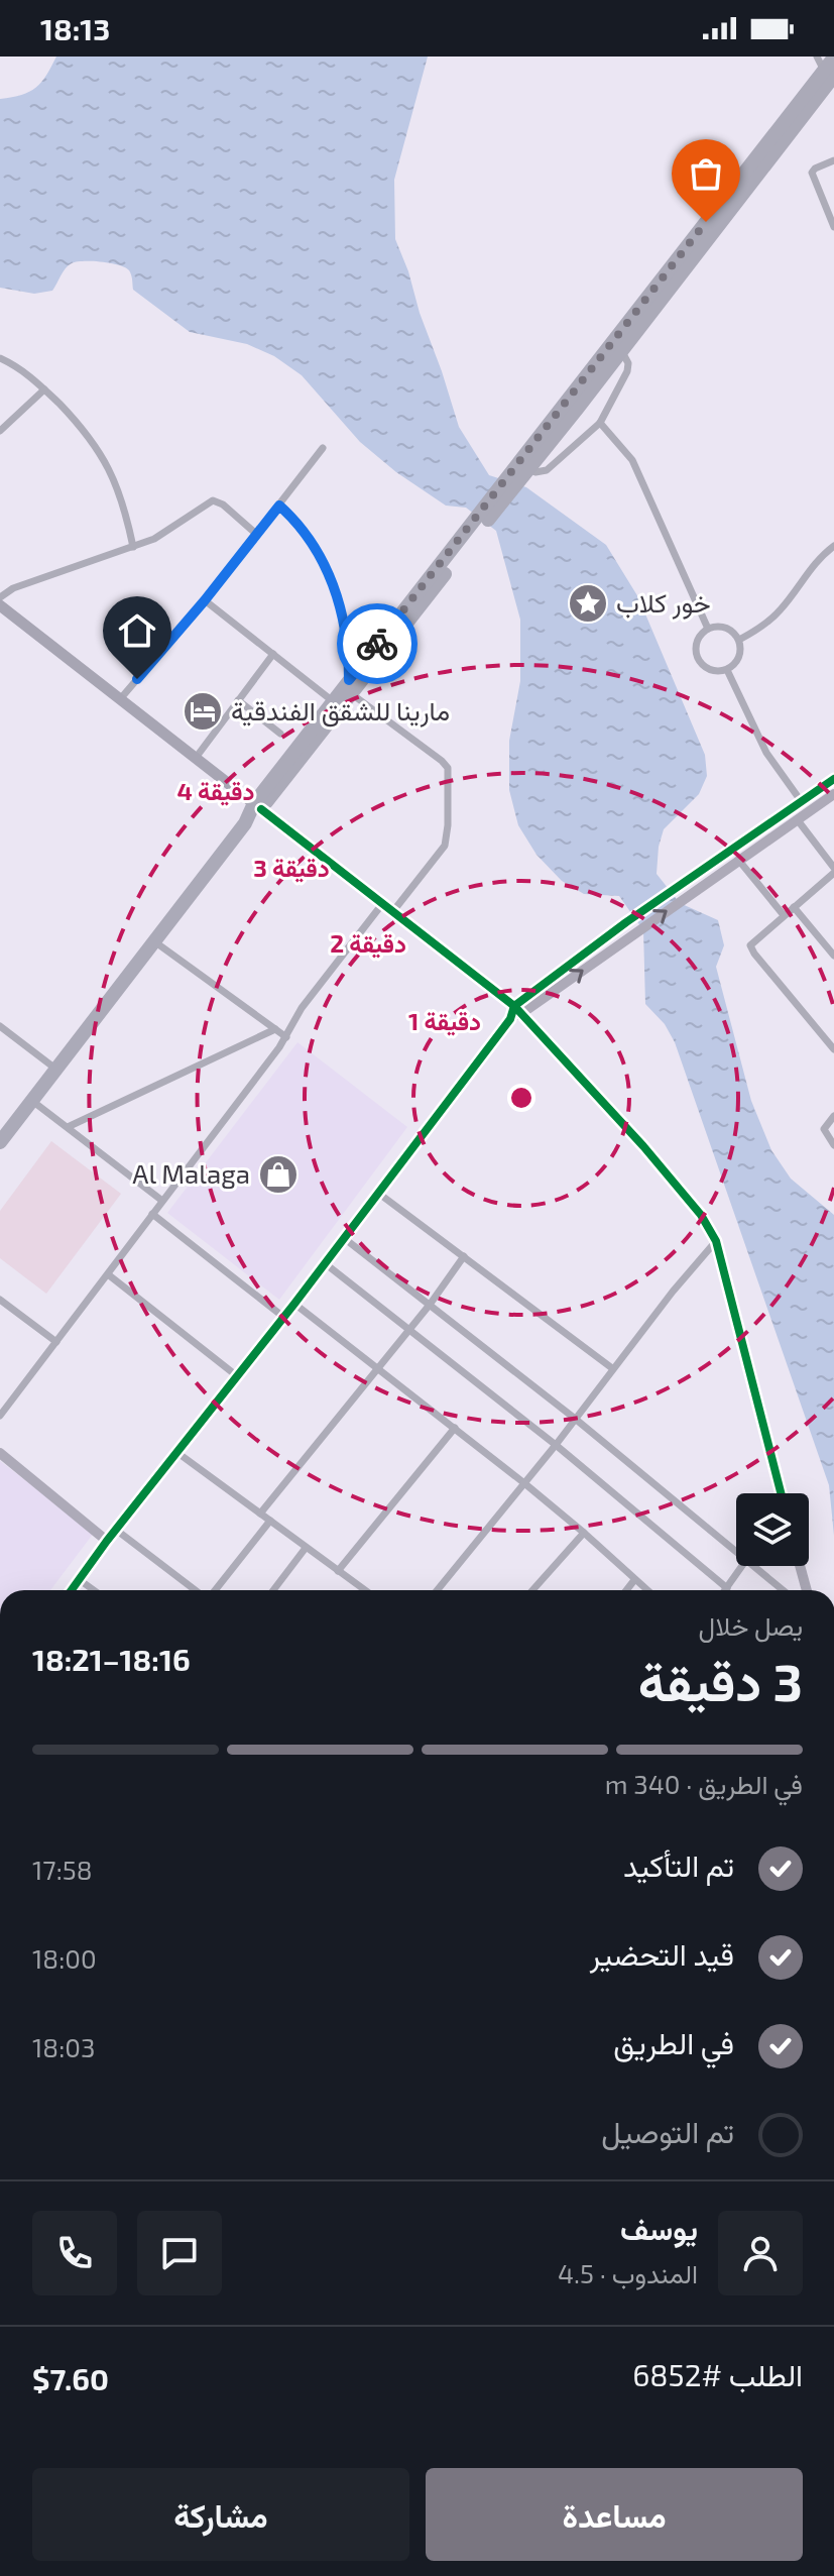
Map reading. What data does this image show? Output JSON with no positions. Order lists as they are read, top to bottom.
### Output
{
  "places": {
    "place": ["خور كلاب"],
    "hotel": ["مارينا للشقق الفندقية"],
    "shop": ["Al Malaga"]
  },
  "page": {
    "status": "18:13",
    "heading": ["3 دقيقة", "يصل خلال", "18:16–18:21"],
    "panel": [
      "يوسف",
      "المندوب · 4.5",
      "الطلب #6852",
      "$7.60"
    ],
    "bar": "في الطريق · 340 m",
    "list": [
      ["تم التأكيد", "17:58"],
      ["قيد التحضير", "18:00"],
      ["في الطريق", "18:03"],
      "تم التوصيل"
    ],
    "buttons": ["مساعدة", "مشاركة"]
  },
  "rings": [
    "4 دقيقة",
    "3 دقيقة",
    "2 دقيقة",
    "1 دقيقة"
  ]
}
